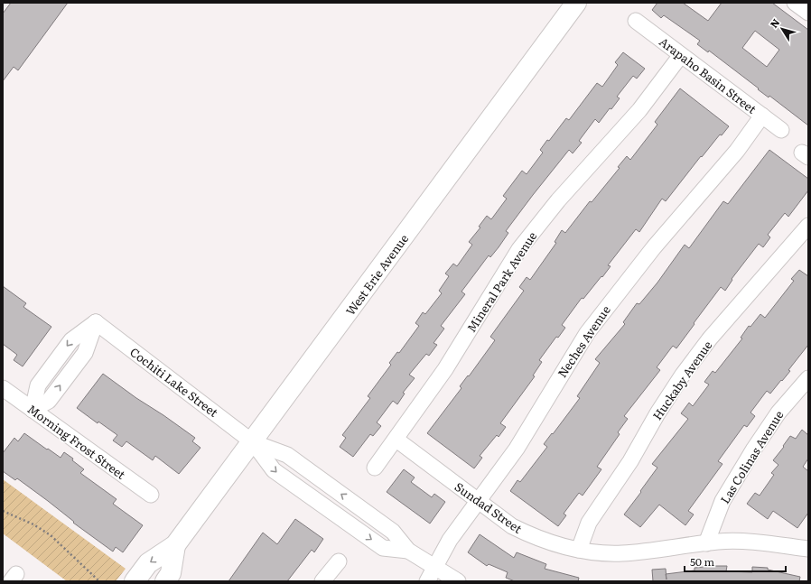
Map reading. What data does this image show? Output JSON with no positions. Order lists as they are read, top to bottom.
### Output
{
  "streets": {
    "street": [
      "Arapaho Basin Street",
      "West Erie Avenue",
      "Mineral Park Avenue",
      "Neches Avenue",
      "Huckaby Avenue",
      "Cochiti Lake Street",
      "Morning Frost Street",
      "Las Colinas Avenue",
      "Sundad Street"
    ]
  },
  "crossings": [
    ["Arapaho Basin Street", "Mineral Park Avenue"],
    ["Arapaho Basin Street", "Neches Avenue"],
    ["West Erie Avenue", "Cochiti Lake Street"],
    ["Mineral Park Avenue", "Sundad Street"],
    ["Neches Avenue", "Cochiti Lake Street"],
    ["Neches Avenue", "Sundad Street"],
    ["Huckaby Avenue", "Sundad Street"],
    ["Cochiti Lake Street", "Morning Frost Street"],
    ["Las Colinas Avenue", "Sundad Street"]
  ],
  "scale_bar": "50 m",
  "north": "top left"
}
